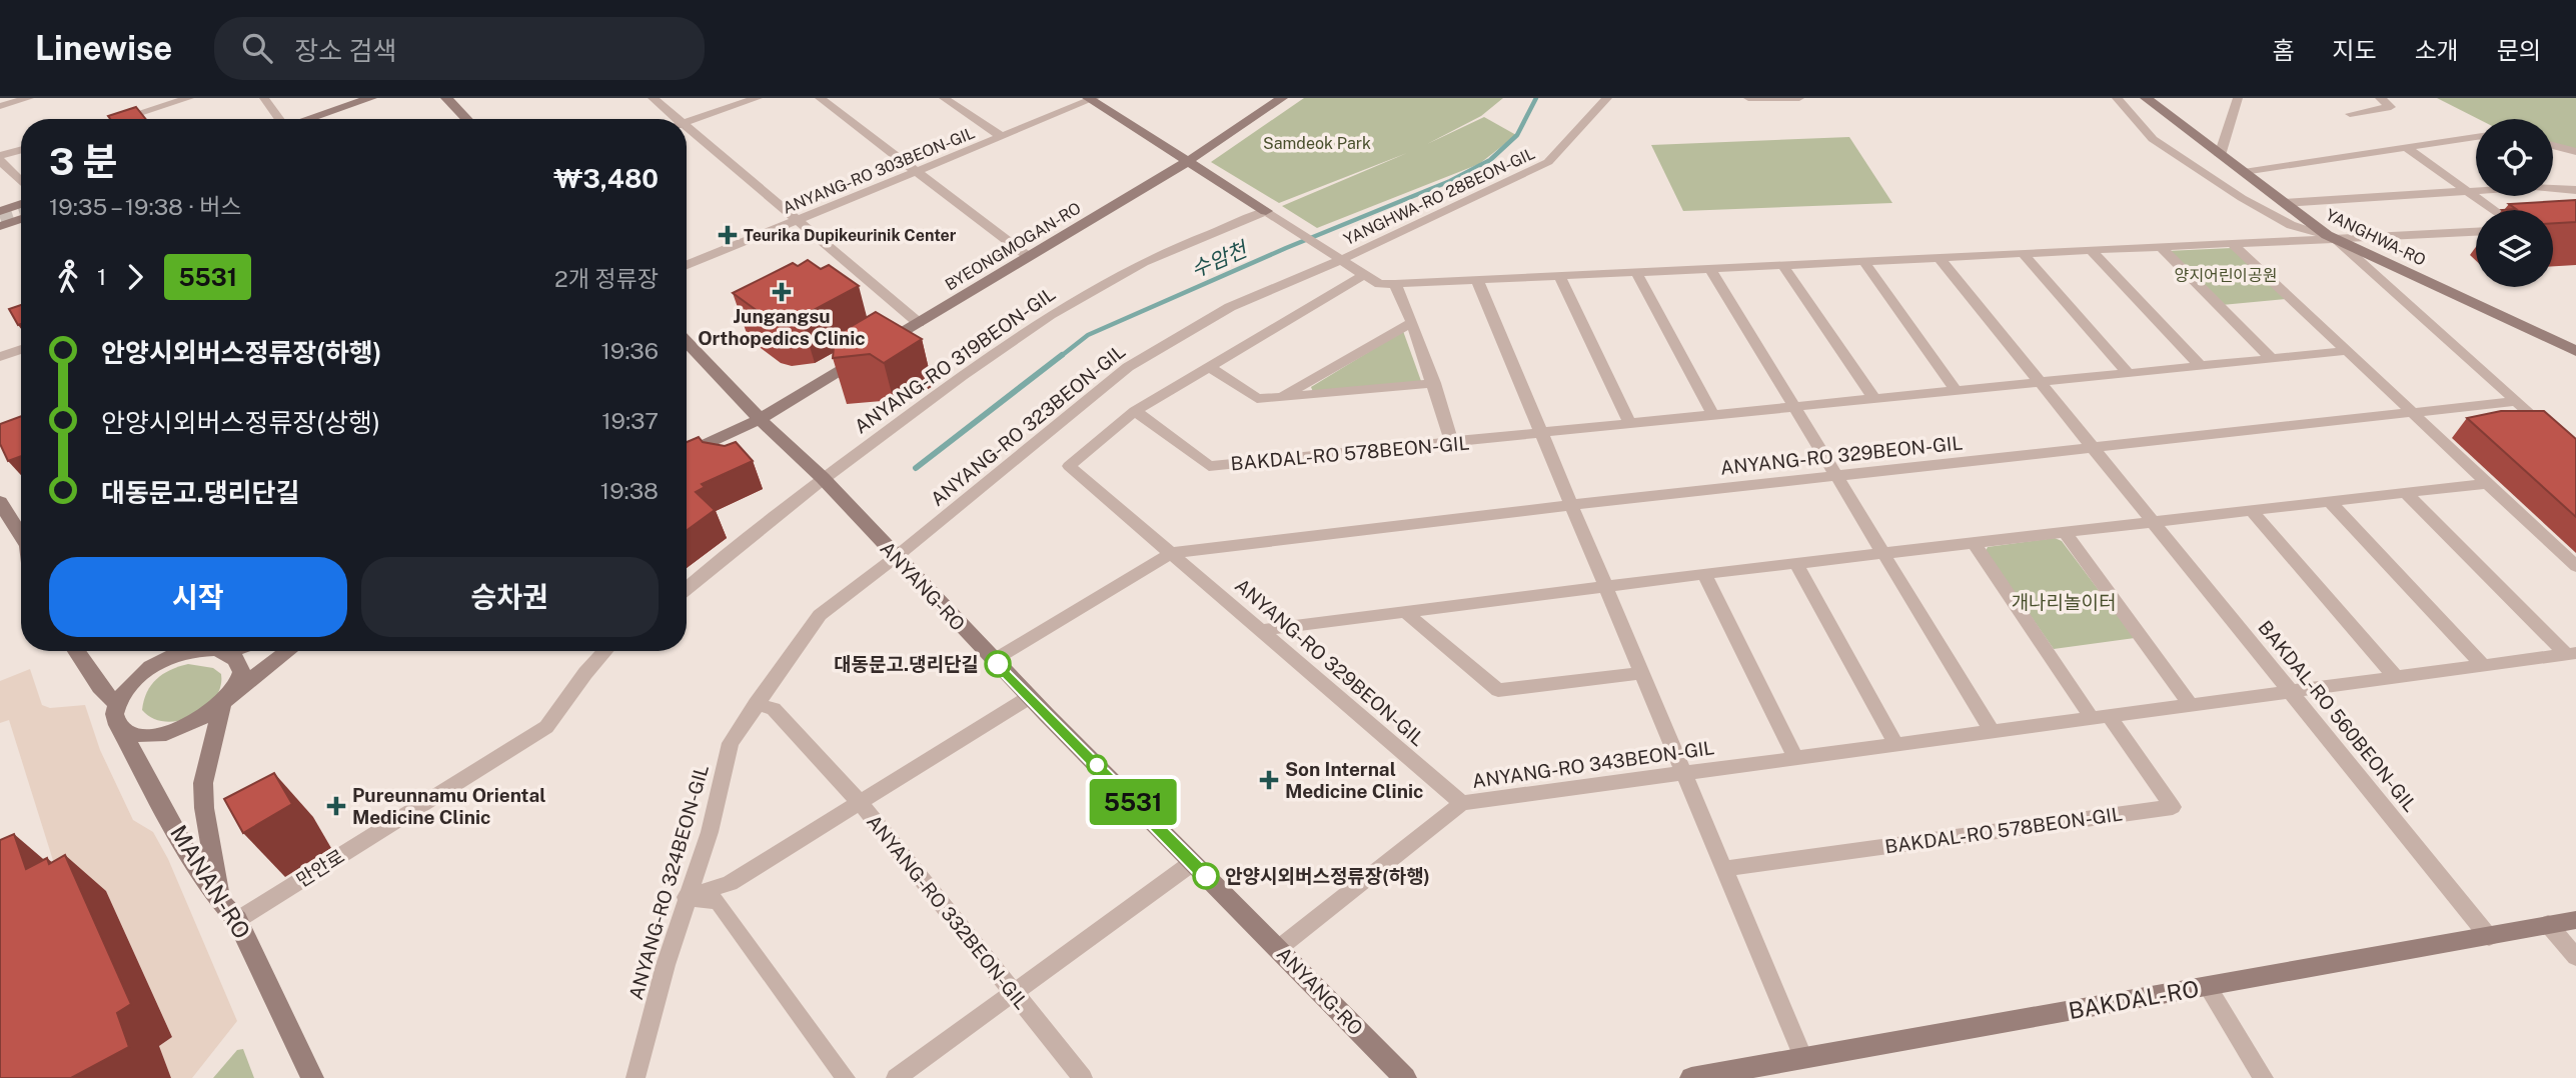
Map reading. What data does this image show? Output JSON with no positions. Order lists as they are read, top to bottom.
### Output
{
  "streets": {
    "street": [
      "ANYANG-RO 303BEON-GIL",
      "YANGHWA-RO 28BEON-GIL",
      "YANGHWA-RO",
      "BYEONGMOGAN-RO",
      "ANYANG-RO 319BEON-GIL",
      "ANYANG-RO 323BEON-GIL",
      "BAKDAL-RO 578BEON-GIL",
      "ANYANG-RO 329BEON-GIL",
      "ANYANG-RO",
      "BAKDAL-RO 560BEON-GIL",
      "ANYANG-RO 343BEON-GIL",
      "만안로",
      "MANAN-RO",
      "ANYANG-RO 324BEON-GIL",
      "ANYANG-RO 332BEON-GIL",
      "BAKDAL-RO"
    ]
  },
  "crossings": [
    ["YANGHWA-RO 28BEON-GIL", "ANYANG-RO 323BEON-GIL"],
    ["BYEONGMOGAN-RO", "ANYANG-RO"],
    ["ANYANG-RO 319BEON-GIL", "ANYANG-RO"],
    ["ANYANG-RO 323BEON-GIL", "ANYANG-RO"],
    ["ANYANG-RO 323BEON-GIL", "ANYANG-RO 324BEON-GIL"],
    ["BAKDAL-RO 578BEON-GIL", "ANYANG-RO 343BEON-GIL"],
    ["ANYANG-RO 329BEON-GIL", "ANYANG-RO"],
    ["ANYANG-RO 329BEON-GIL", "BAKDAL-RO 560BEON-GIL"],
    ["ANYANG-RO 329BEON-GIL", "ANYANG-RO 343BEON-GIL"],
    ["ANYANG-RO", "ANYANG-RO 343BEON-GIL"],
    ["ANYANG-RO", "ANYANG-RO 324BEON-GIL"],
    ["ANYANG-RO", "ANYANG-RO 332BEON-GIL"],
    ["BAKDAL-RO 560BEON-GIL", "ANYANG-RO 343BEON-GIL"],
    ["BAKDAL-RO 560BEON-GIL", "BAKDAL-RO"],
    ["만안로", "MANAN-RO"]
  ],
  "water": ["수암천"],
  "parks": ["Samdeok Park", "양지어린이공원", "개나리놀이터"],
  "places": {
    "health": [
      "Teurika Dupikeurinik Center",
      "Jungangsu Orthopedics Clinic",
      "Son Internal Medicine Clinic",
      "Pureunnamu Oriental Medicine Clinic"
    ],
    "other": ["대동문고.댕리단길", "안양시외버스정류장(하행)"]
  },
  "lines": ["bus line 5531"],
  "page": {
    "header": "Linewise",
    "search": "장소 검색",
    "nav": [
      "홈",
      "지도",
      "소개",
      "문의"
    ],
    "on_map": "5531",
    "heading": ["3 분", "19:35 – 19:38 · 버스", "₩3,480"],
    "legs": ["1", "5531", "2개 정류장"],
    "list": [
      {
        "name": "안양시외버스정류장(하행)",
        "value": "19:36"
      },
      {
        "name": "안양시외버스정류장(상행)",
        "value": "19:37"
      },
      {
        "name": "대동문고.댕리단길",
        "value": "19:38"
      }
    ],
    "buttons": ["시작", "승차권"]
  }
}
